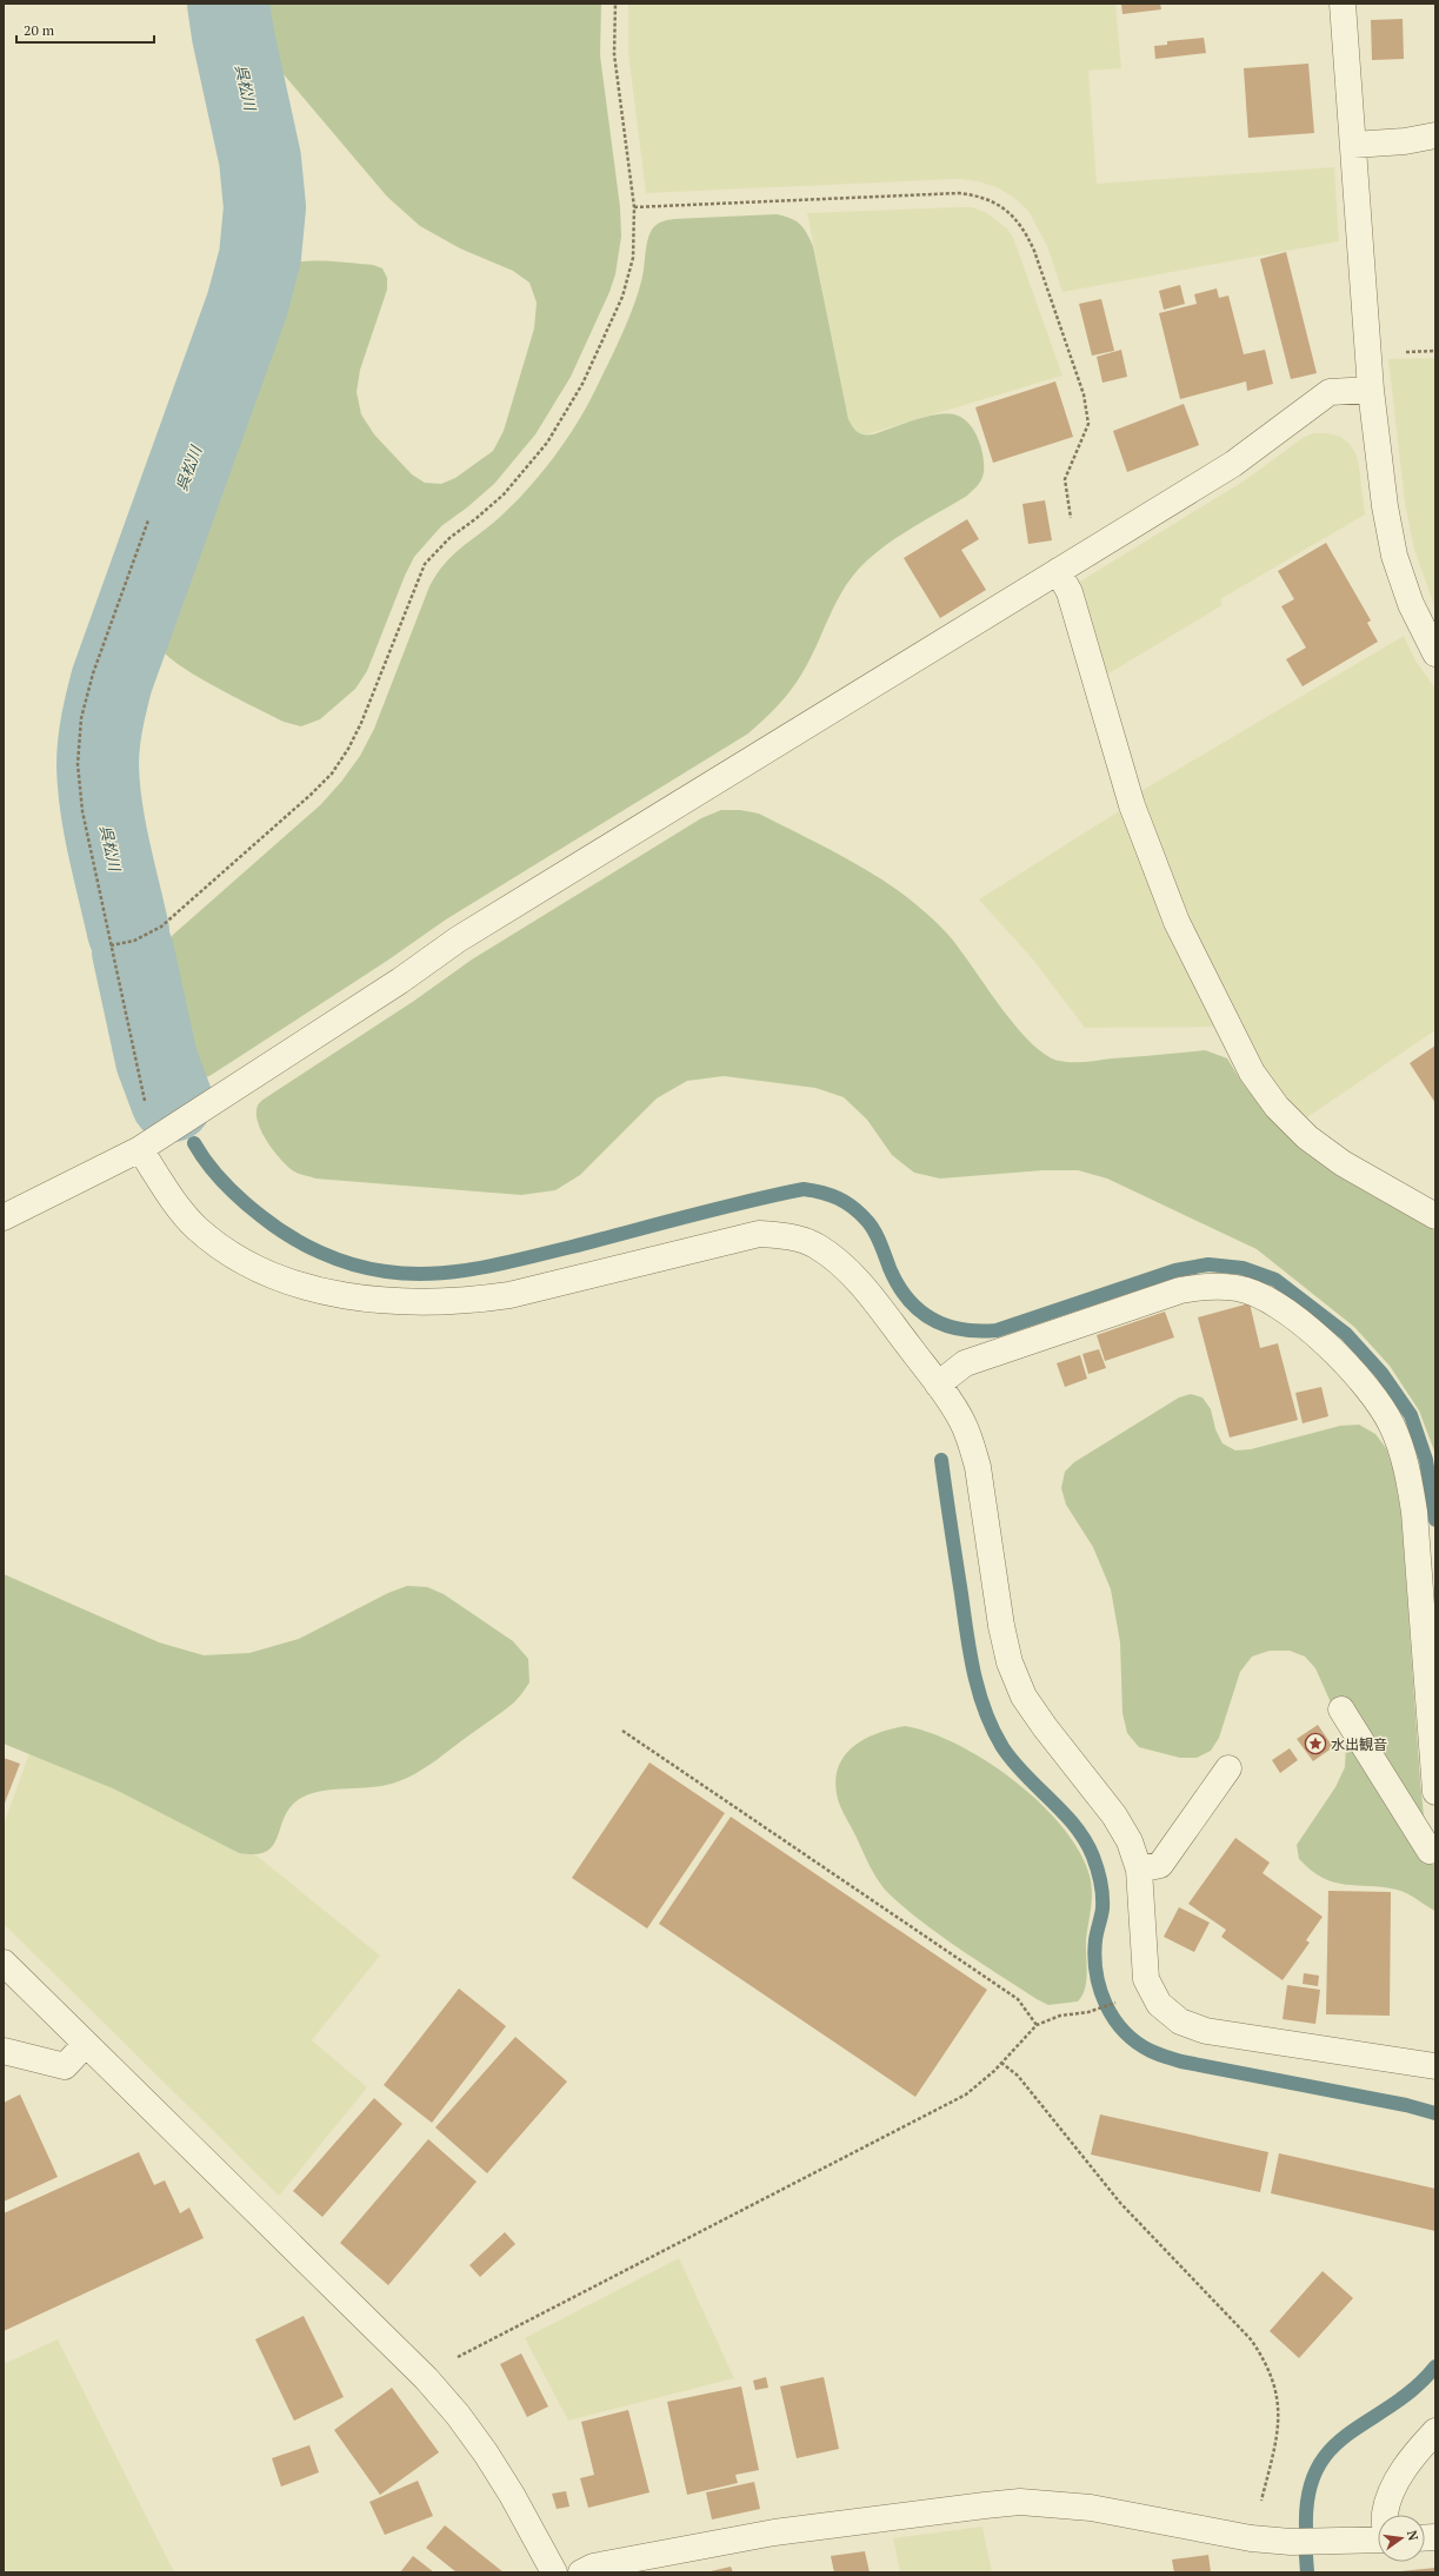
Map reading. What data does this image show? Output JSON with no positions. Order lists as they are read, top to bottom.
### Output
{
  "water": ["呉松川"],
  "places": {
    "place": ["水出観音"]
  },
  "scale_bar": "20 m",
  "north": "right"
}
